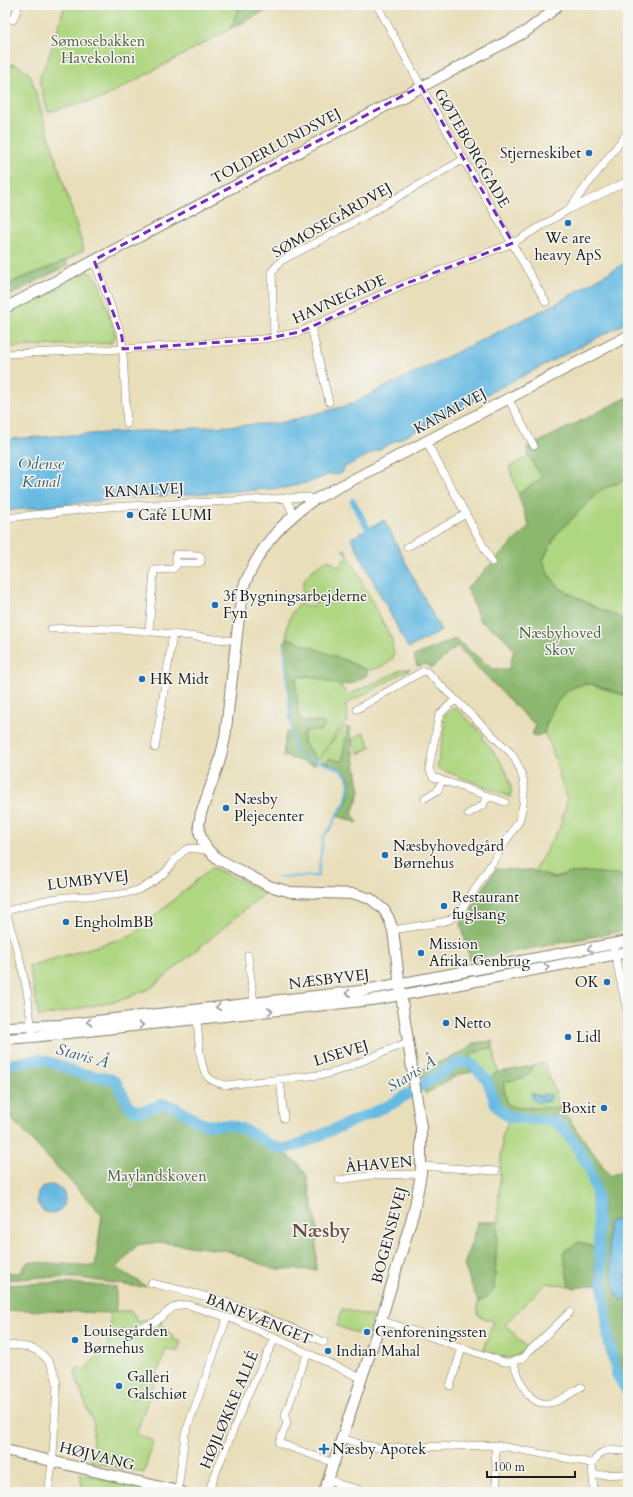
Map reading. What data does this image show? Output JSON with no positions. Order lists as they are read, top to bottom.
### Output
{
  "streets": {
    "street": [
      "TOLDERLUNDSVEJ",
      "GØTEBORGGADE",
      "SØMOSEGÅRDVEJ",
      "HAVNEGADE",
      "KANALVEJ",
      "LUMBYVEJ",
      "NÆSBYVEJ",
      "LISEVEJ",
      "ÅHAVEN",
      "BOGENSEVEJ",
      "BANEVÆNGET",
      "HØJLØKKE ALLÉ",
      "HØJVANG"
    ]
  },
  "crossings": [
    ["TOLDERLUNDSVEJ", "GØTEBORGGADE"],
    ["GØTEBORGGADE", "SØMOSEGÅRDVEJ"],
    ["GØTEBORGGADE", "HAVNEGADE"],
    ["SØMOSEGÅRDVEJ", "HAVNEGADE"],
    ["LUMBYVEJ", "NÆSBYVEJ"],
    ["LUMBYVEJ", "BOGENSEVEJ"],
    ["NÆSBYVEJ", "LISEVEJ"],
    ["NÆSBYVEJ", "BOGENSEVEJ"],
    ["LISEVEJ", "BOGENSEVEJ"],
    ["ÅHAVEN", "BOGENSEVEJ"],
    ["BOGENSEVEJ", "BANEVÆNGET"],
    ["BANEVÆNGET", "HØJLØKKE ALLÉ"]
  ],
  "districts": ["Næsby"],
  "water": ["Odense Kanal", "Stavis Å"],
  "parks": ["Sømosebakken Havekoloni", "Næsbyhoved Skov", "Maylandskoven"],
  "places": {
    "other": [
      "Stjerneskibet",
      "We are heavy ApS",
      "Café LUMI",
      "3f Bygningsarbejderne Fyn",
      "HK Midt",
      "Næsby Plejecenter",
      "Næsbyhovedgård Børnehus",
      "Restaurant fuglsang",
      "EngholmBB",
      "Mission Afrika Genbrug",
      "OK",
      "Netto",
      "Lidl",
      "Boxit",
      "Genforeningssten",
      "Louisegården Børnehus",
      "Indian Mahal",
      "Galleri Galschiøt"
    ],
    "health": ["Næsby Apotek"]
  },
  "scale_bar": "100 m"
}
